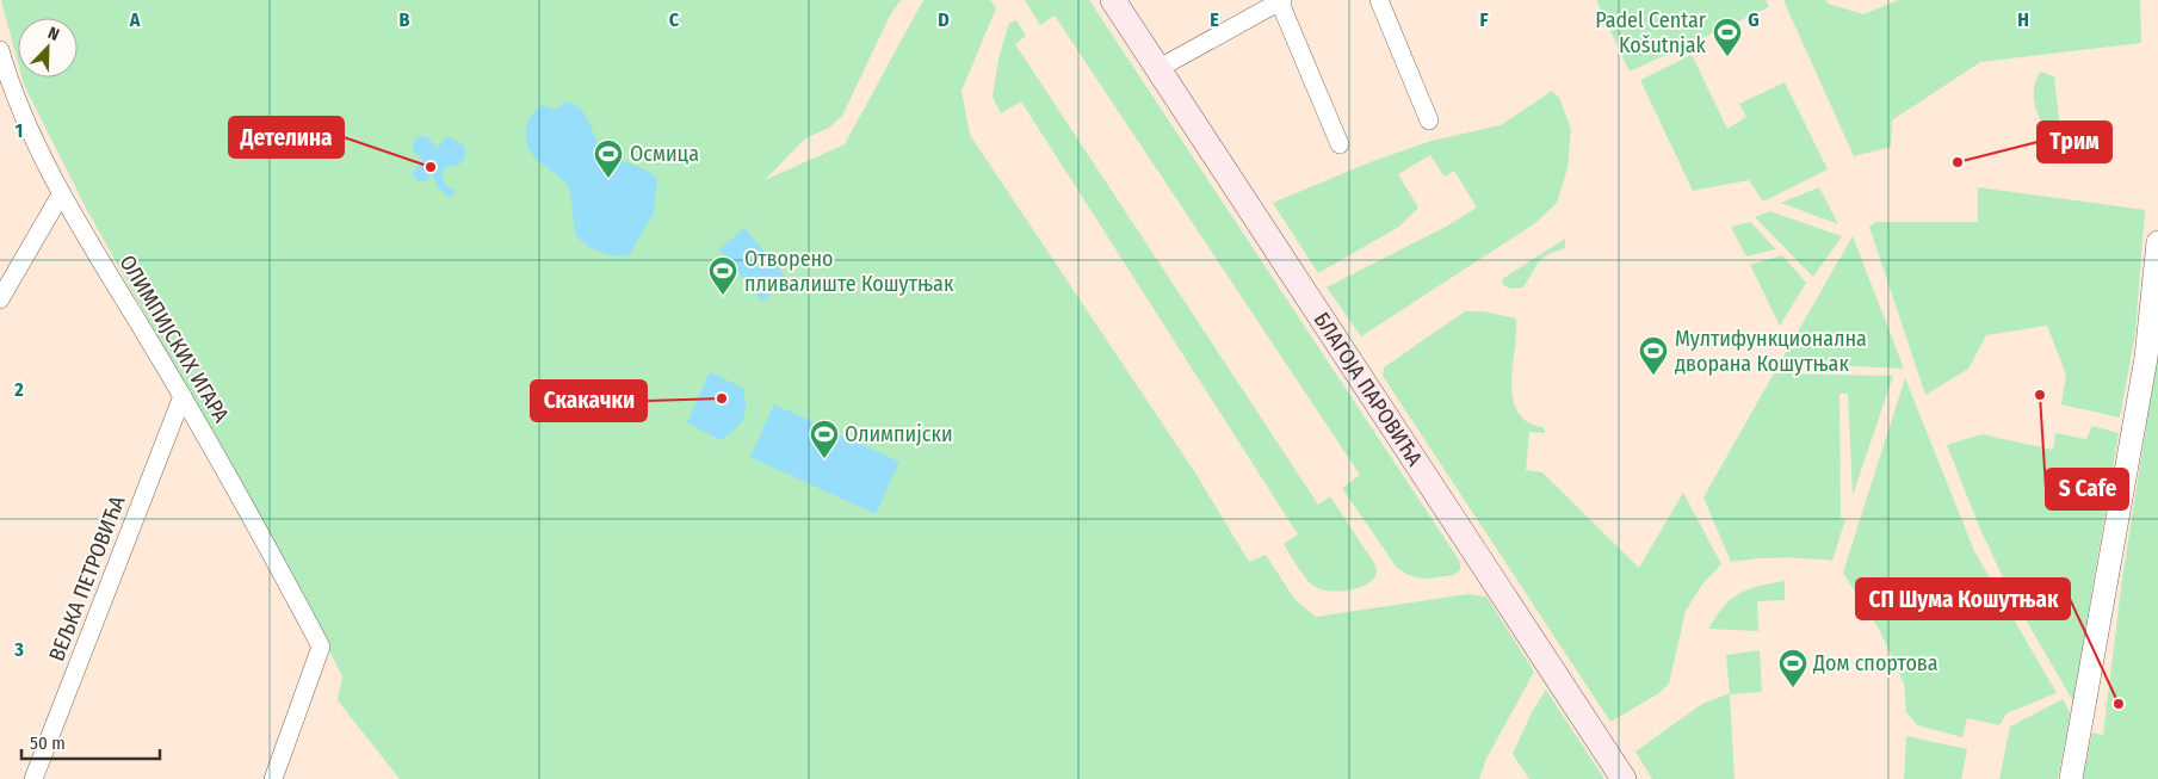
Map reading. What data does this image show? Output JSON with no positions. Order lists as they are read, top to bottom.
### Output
{
  "streets": {
    "main road": ["БЛАГОЈА ПАРОВИЋА"],
    "street": ["ОЛИМПИЈСКИХ ИГАРА", "ВЕЉКА ПЕТРОВИЋА"]
  },
  "crossings": [
    ["ОЛИМПИЈСКИХ ИГАРА", "ВЕЉКА ПЕТРОВИЋА"]
  ],
  "places": {
    "sports": [
      "Padel Centar Košutnjak",
      "Осмица",
      "Отворено пливалиште Кошутњак",
      "Мултифункционална дворана Кошутњак",
      "Олимпијски",
      "Дом спортова"
    ],
    "other": [
      "Трим",
      "Детелина",
      "S Cafe",
      "Скакачки",
      "СП Шума Кошутњак"
    ]
  },
  "scale_bar": "50 m",
  "north": "top right",
  "grid": {
    "columns": [
      "A",
      "B",
      "C",
      "D",
      "E",
      "F",
      "G",
      "H"
    ],
    "rows": ["1", "2", "3"]
  }
}
